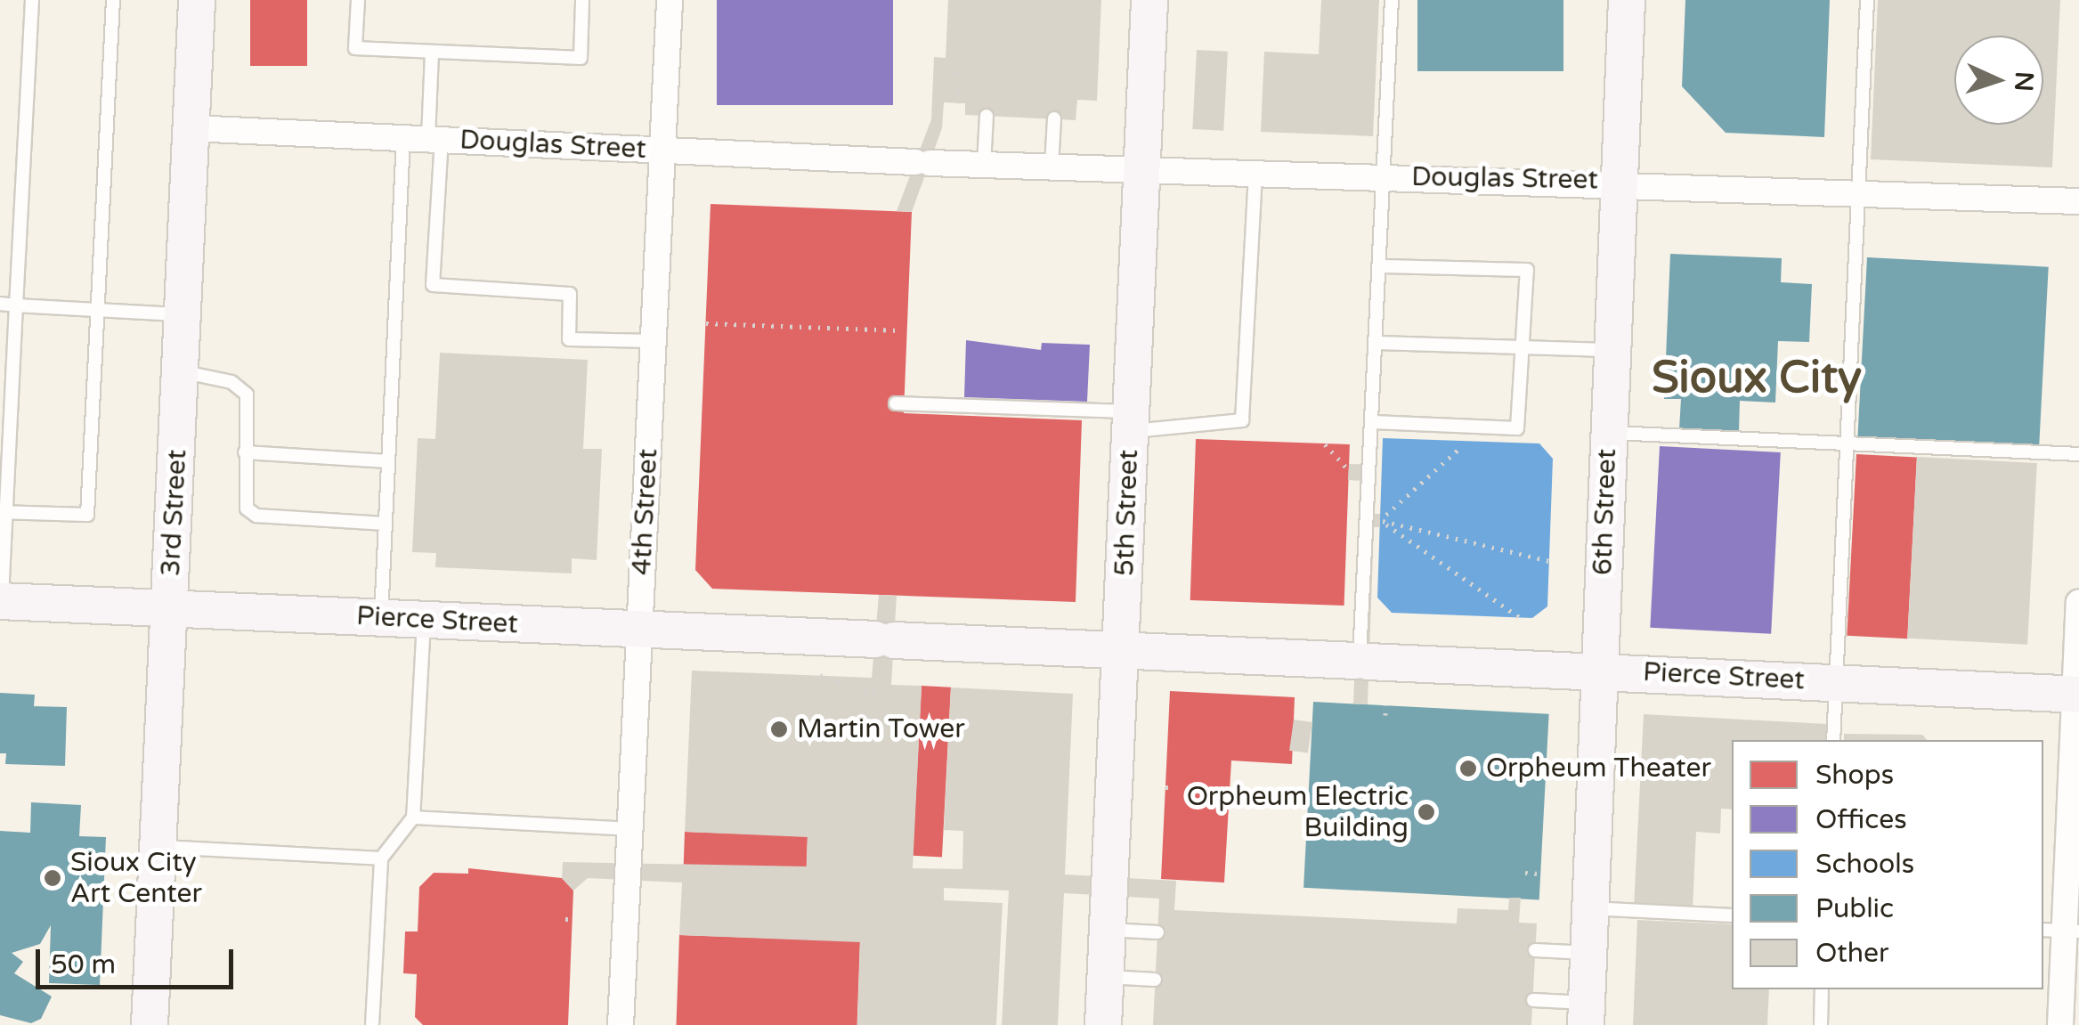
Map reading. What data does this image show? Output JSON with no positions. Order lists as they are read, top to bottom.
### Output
{
  "streets": {
    "main road": [
      "6th Street",
      "3rd Street",
      "5th Street",
      "Pierce Street"
    ],
    "street": ["Douglas Street", "4th Street"]
  },
  "crossings": [
    ["Douglas Street", "4th Street"],
    ["Douglas Street", "6th Street"],
    ["Douglas Street", "3rd Street"],
    ["Douglas Street", "5th Street"],
    ["4th Street", "Pierce Street"],
    ["6th Street", "Pierce Street"],
    ["3rd Street", "Pierce Street"],
    ["5th Street", "Pierce Street"]
  ],
  "districts": ["Sioux City"],
  "places": [
    "Martin Tower",
    "Orpheum Theater",
    "Orpheum Electric Building",
    "Sioux City Art Center"
  ],
  "legend": [
    "Shops",
    "Offices",
    "Schools",
    "Public",
    "Other"
  ],
  "scale_bar": "50 m",
  "north": "right"
}
